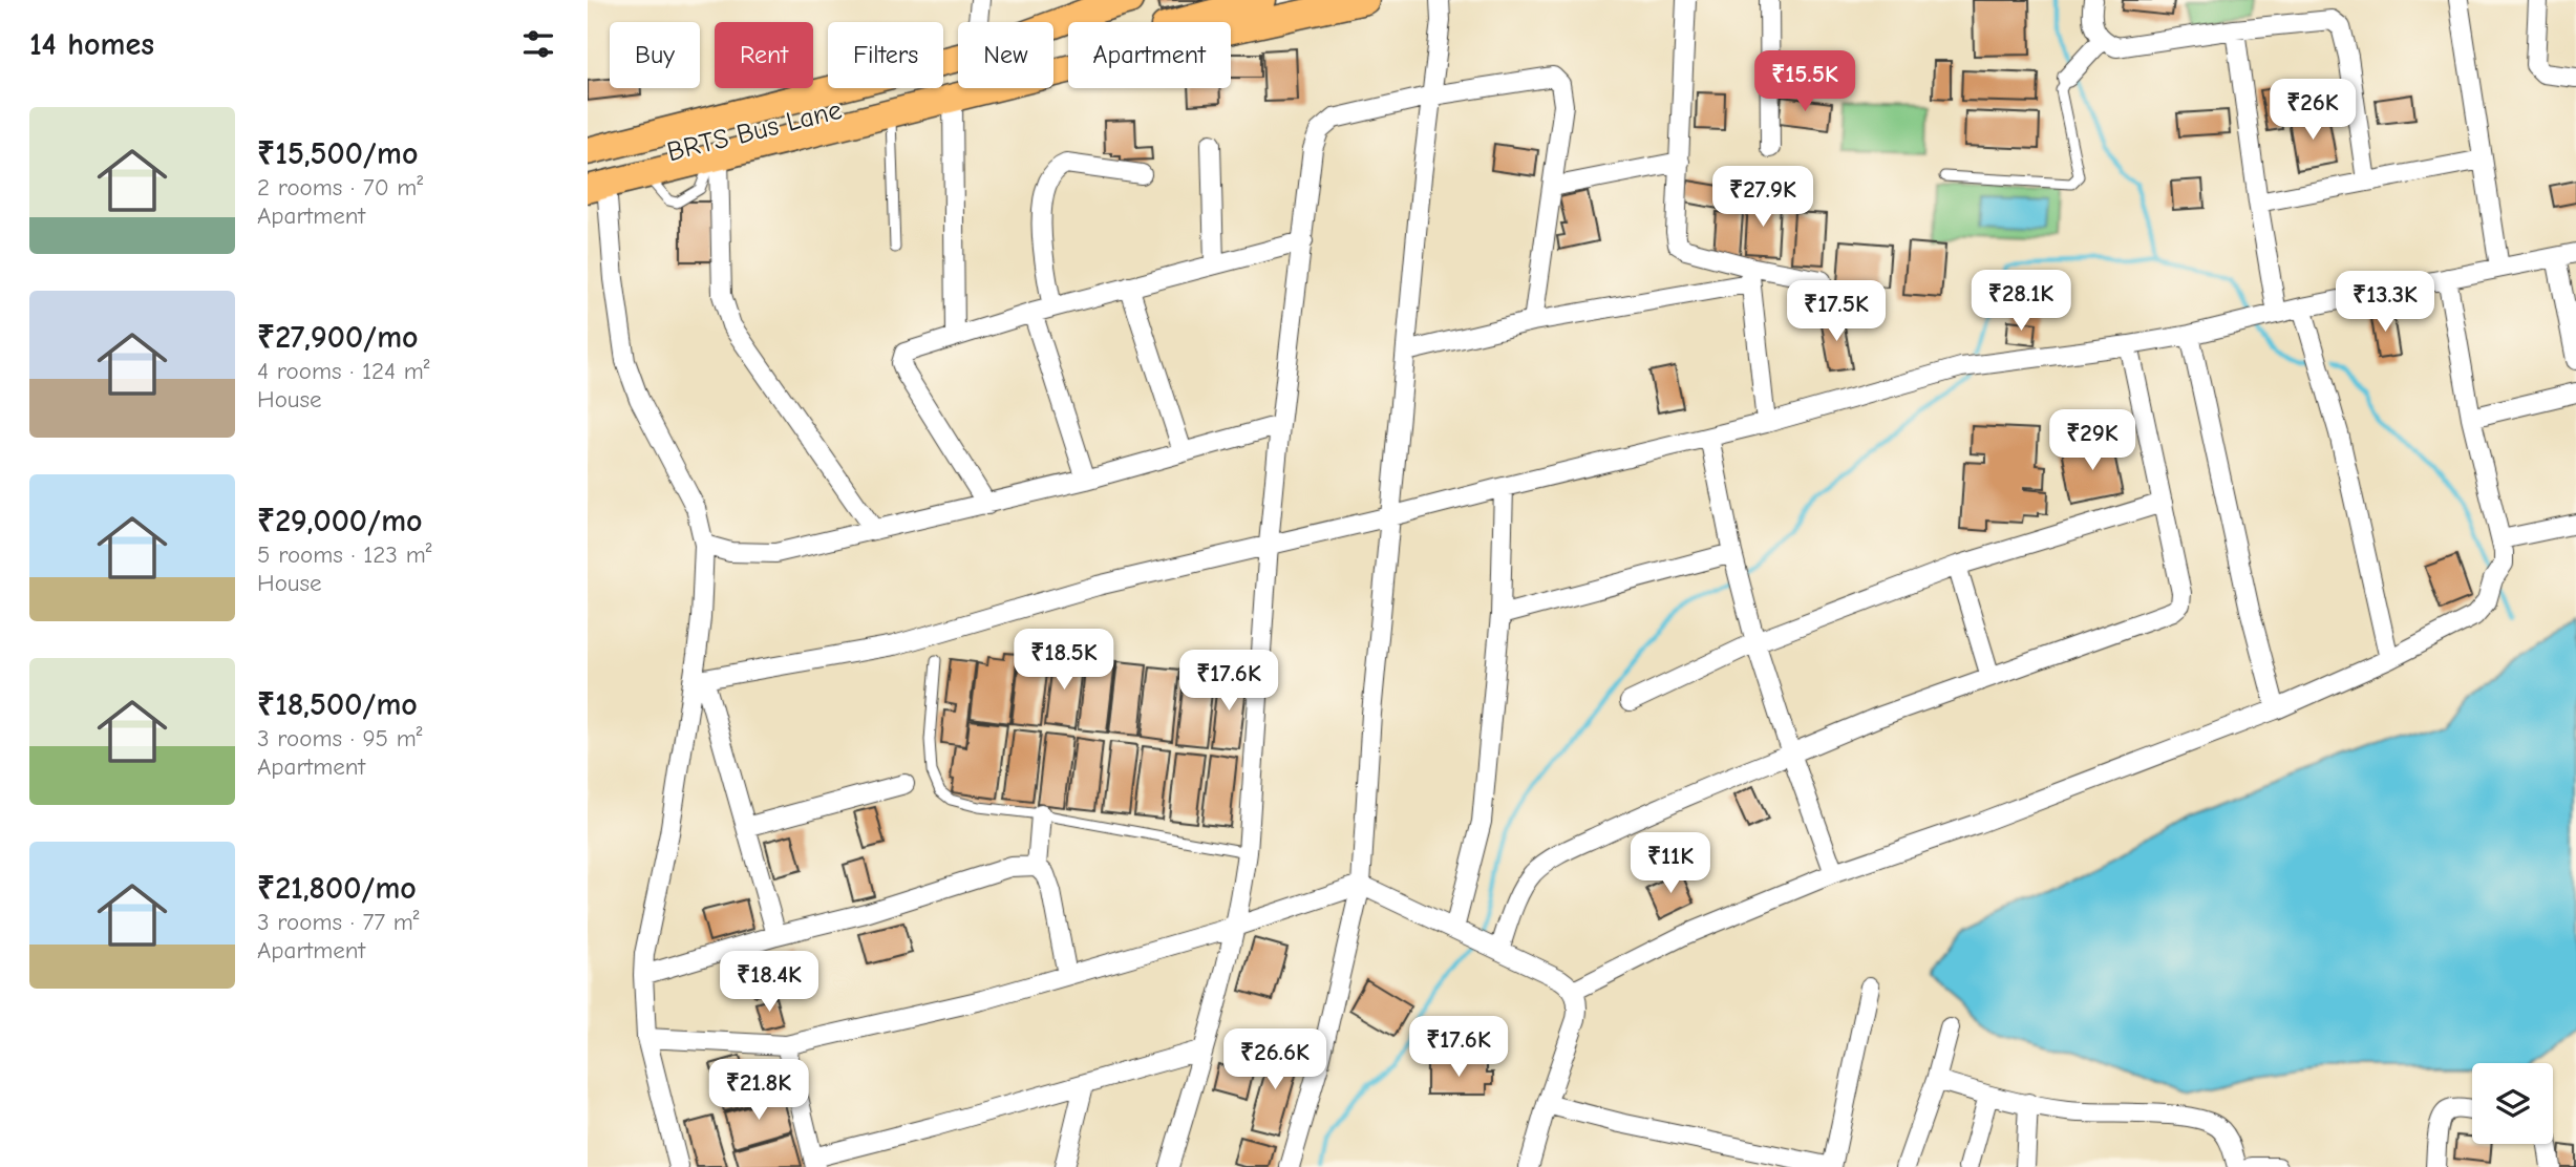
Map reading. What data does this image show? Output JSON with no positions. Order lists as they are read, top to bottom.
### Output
{
  "streets": {
    "main road": ["BRTS Bus Lane"]
  },
  "page": {
    "heading": "14 homes",
    "chip": [
      "Buy",
      "Rent",
      "Filters",
      "New",
      "Apartment"
    ],
    "price": [
      "₹15.5K",
      "₹26K",
      "₹27.9K",
      "₹28.1K",
      "₹13.3K",
      "₹17.5K",
      "₹29K",
      "₹18.5K",
      "₹17.6K",
      "₹11K",
      "₹18.4K",
      "₹17.6K",
      "₹26.6K",
      "₹21.8K"
    ],
    "list": [
      {
        "name": "₹15,500/mo",
        "note": "2 rooms · 70 m² · Apartment"
      },
      {
        "name": "₹27,900/mo",
        "note": "4 rooms · 124 m² · House"
      },
      {
        "name": "₹29,000/mo",
        "note": "5 rooms · 123 m² · House"
      },
      {
        "name": "₹18,500/mo",
        "note": "3 rooms · 95 m² · Apartment"
      },
      {
        "name": "₹21,800/mo",
        "note": "3 rooms · 77 m² · Apartment"
      }
    ]
  }
}
